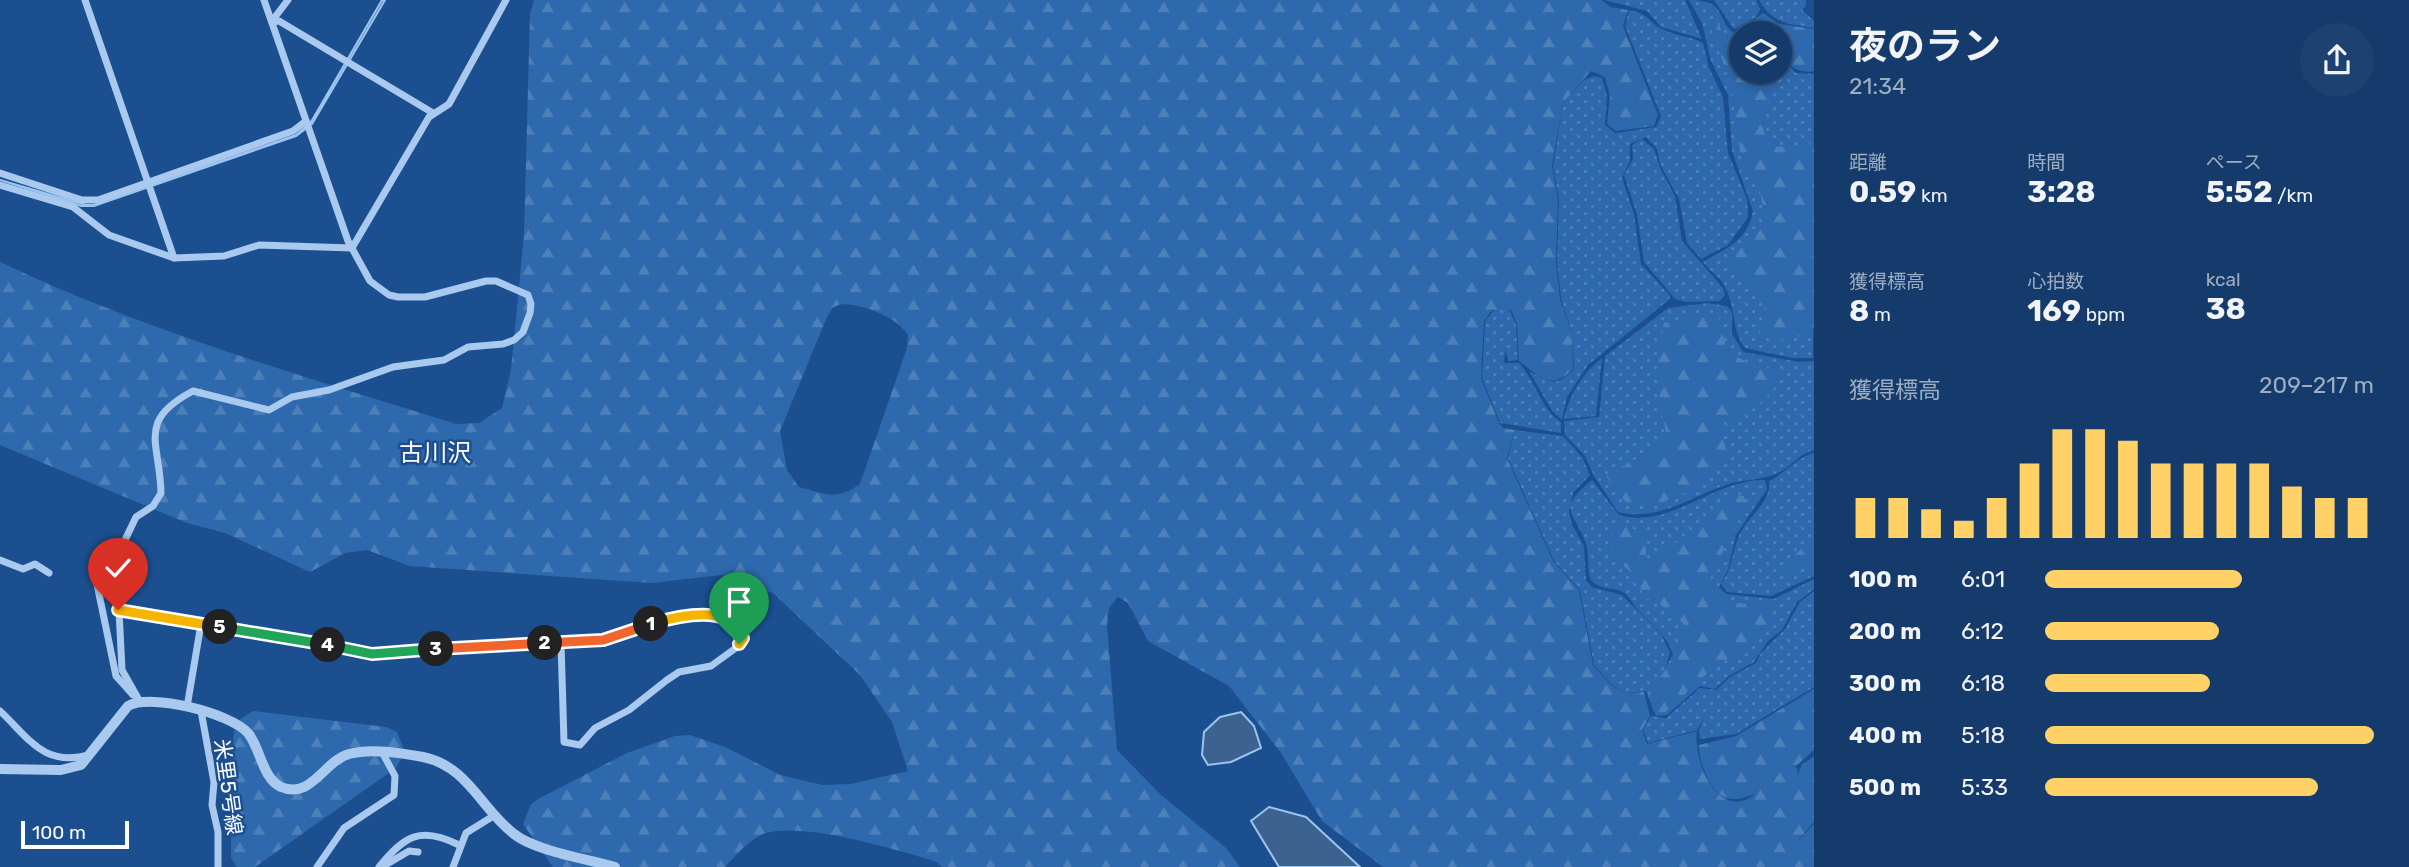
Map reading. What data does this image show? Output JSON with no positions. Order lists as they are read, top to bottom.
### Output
{
  "streets": {
    "street": ["米里5号線"]
  },
  "districts": ["古川沢"],
  "scale_bar": "100 m",
  "page": {
    "heading": ["夜のラン", "21:34"],
    "stats": [
      ["距離", "0.59 km"],
      ["時間", "3:28"],
      ["ペース", "5:52 /km"],
      ["獲得標高", "8 m"],
      ["心拍数", "169 bpm"],
      ["kcal", "38"]
    ],
    "chart": ["獲得標高", "209–217 m"],
    "list": [
      {
        "name": "100 m",
        "note": "6:01"
      },
      {
        "name": "200 m",
        "note": "6:12"
      },
      {
        "name": "300 m",
        "note": "6:18"
      },
      {
        "name": "400 m",
        "note": "5:18"
      },
      {
        "name": "500 m",
        "note": "5:33"
      }
    ],
    "pins": [
      "1",
      "5",
      "2",
      "4",
      "3"
    ],
    "scale": "100 m"
  }
}
